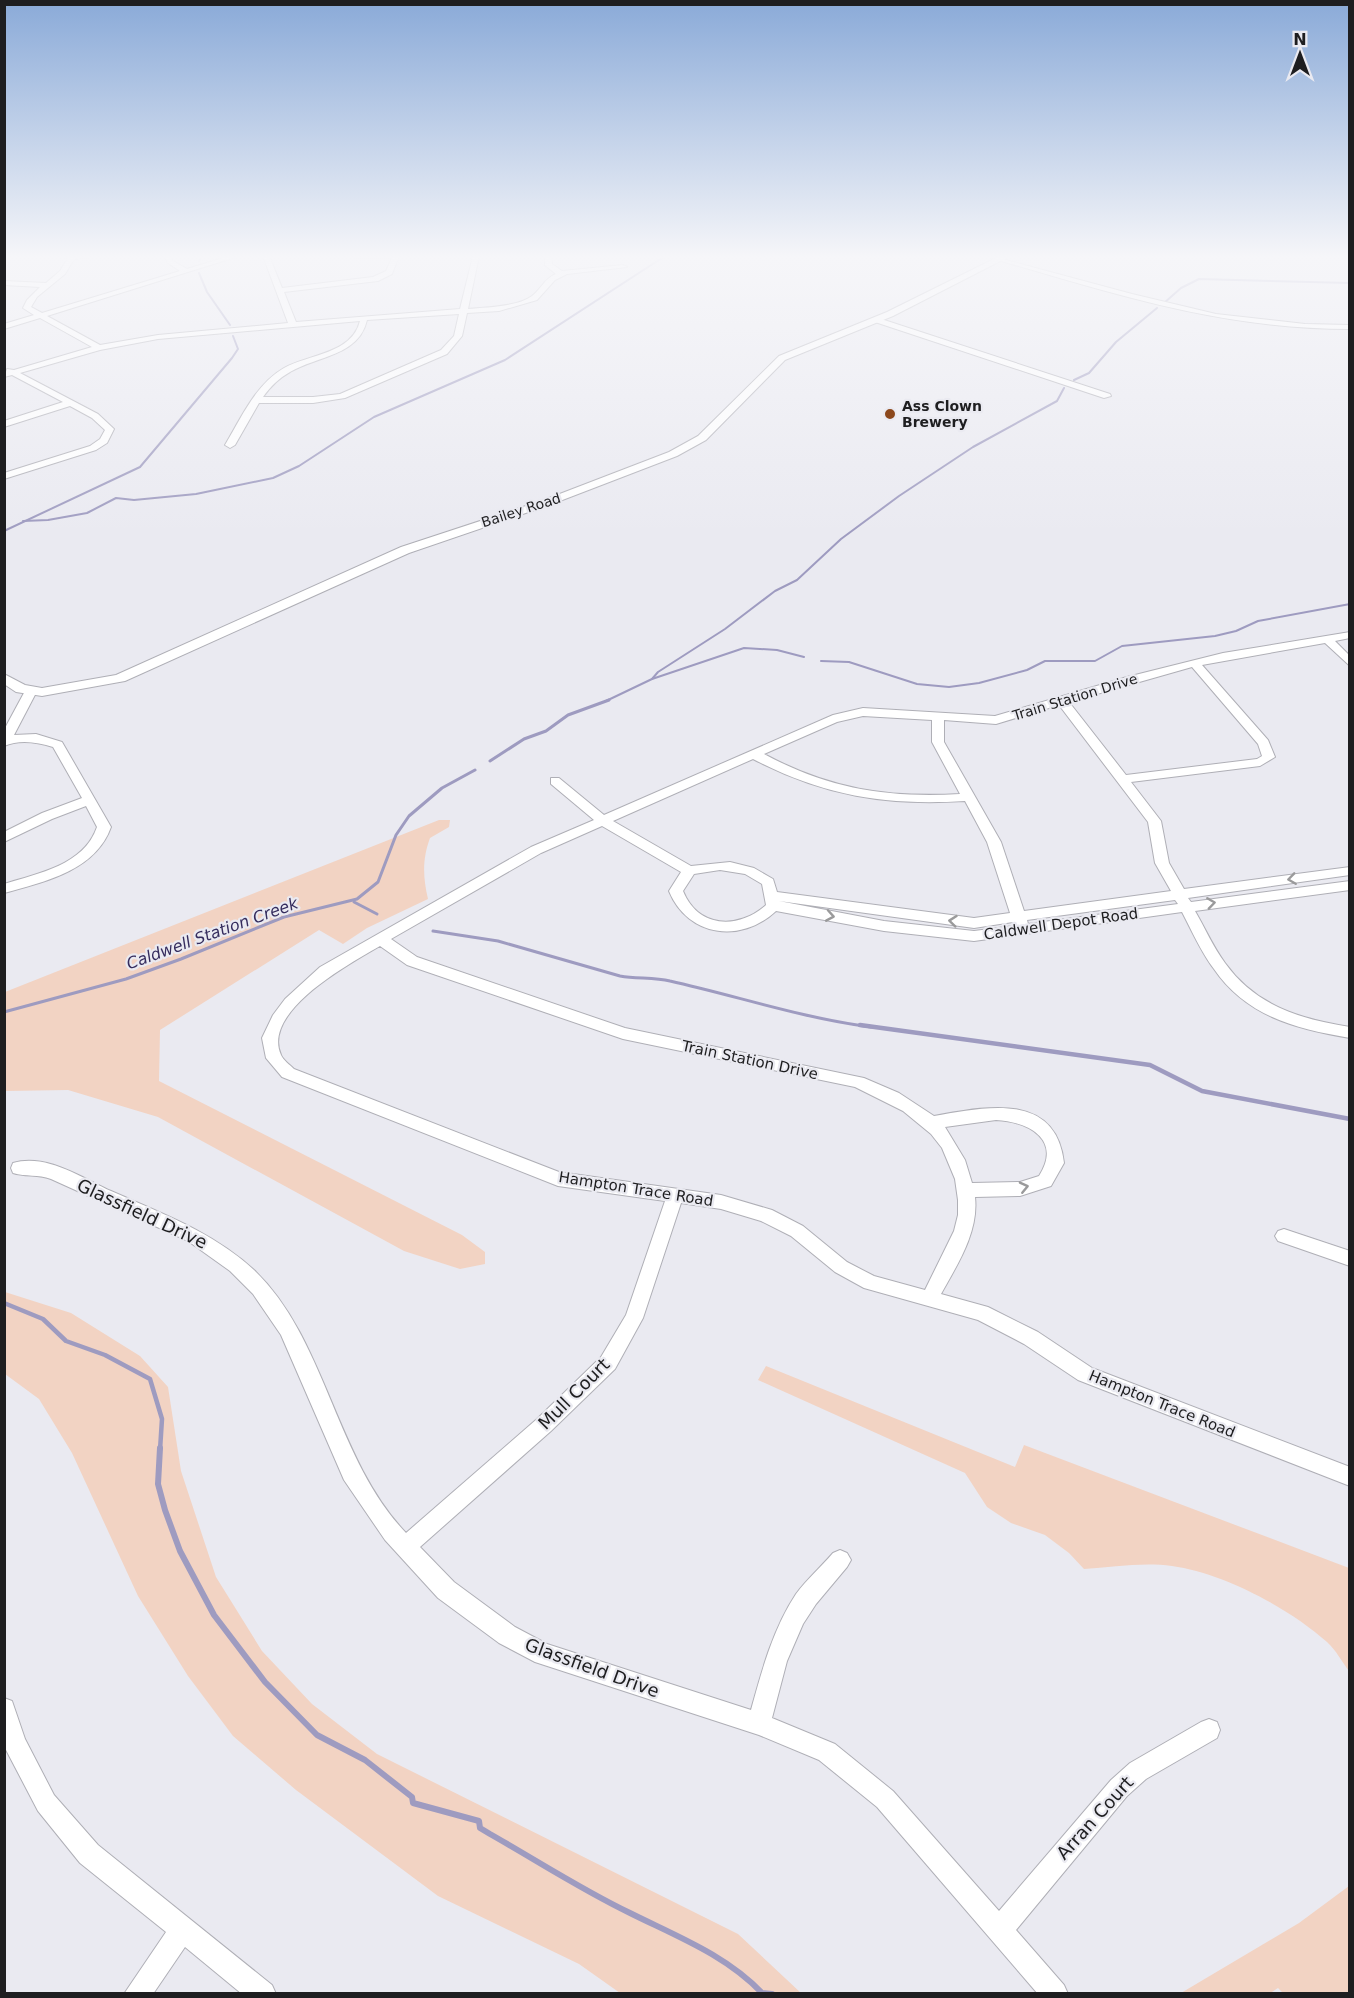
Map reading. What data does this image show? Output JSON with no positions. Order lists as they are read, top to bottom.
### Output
{
  "streets": {
    "street": [
      "Bailey Road",
      "Train Station Drive",
      "Caldwell Depot Road",
      "Hampton Trace Road",
      "Glassfield Drive",
      "Mull Court",
      "Arran Court"
    ]
  },
  "crossings": [
    ["Train Station Drive", "Hampton Trace Road"],
    ["Hampton Trace Road", "Mull Court"],
    ["Glassfield Drive", "Mull Court"],
    ["Glassfield Drive", "Arran Court"]
  ],
  "water": ["Caldwell Station Creek"],
  "places": ["Ass Clown Brewery"],
  "north": "top"
}
